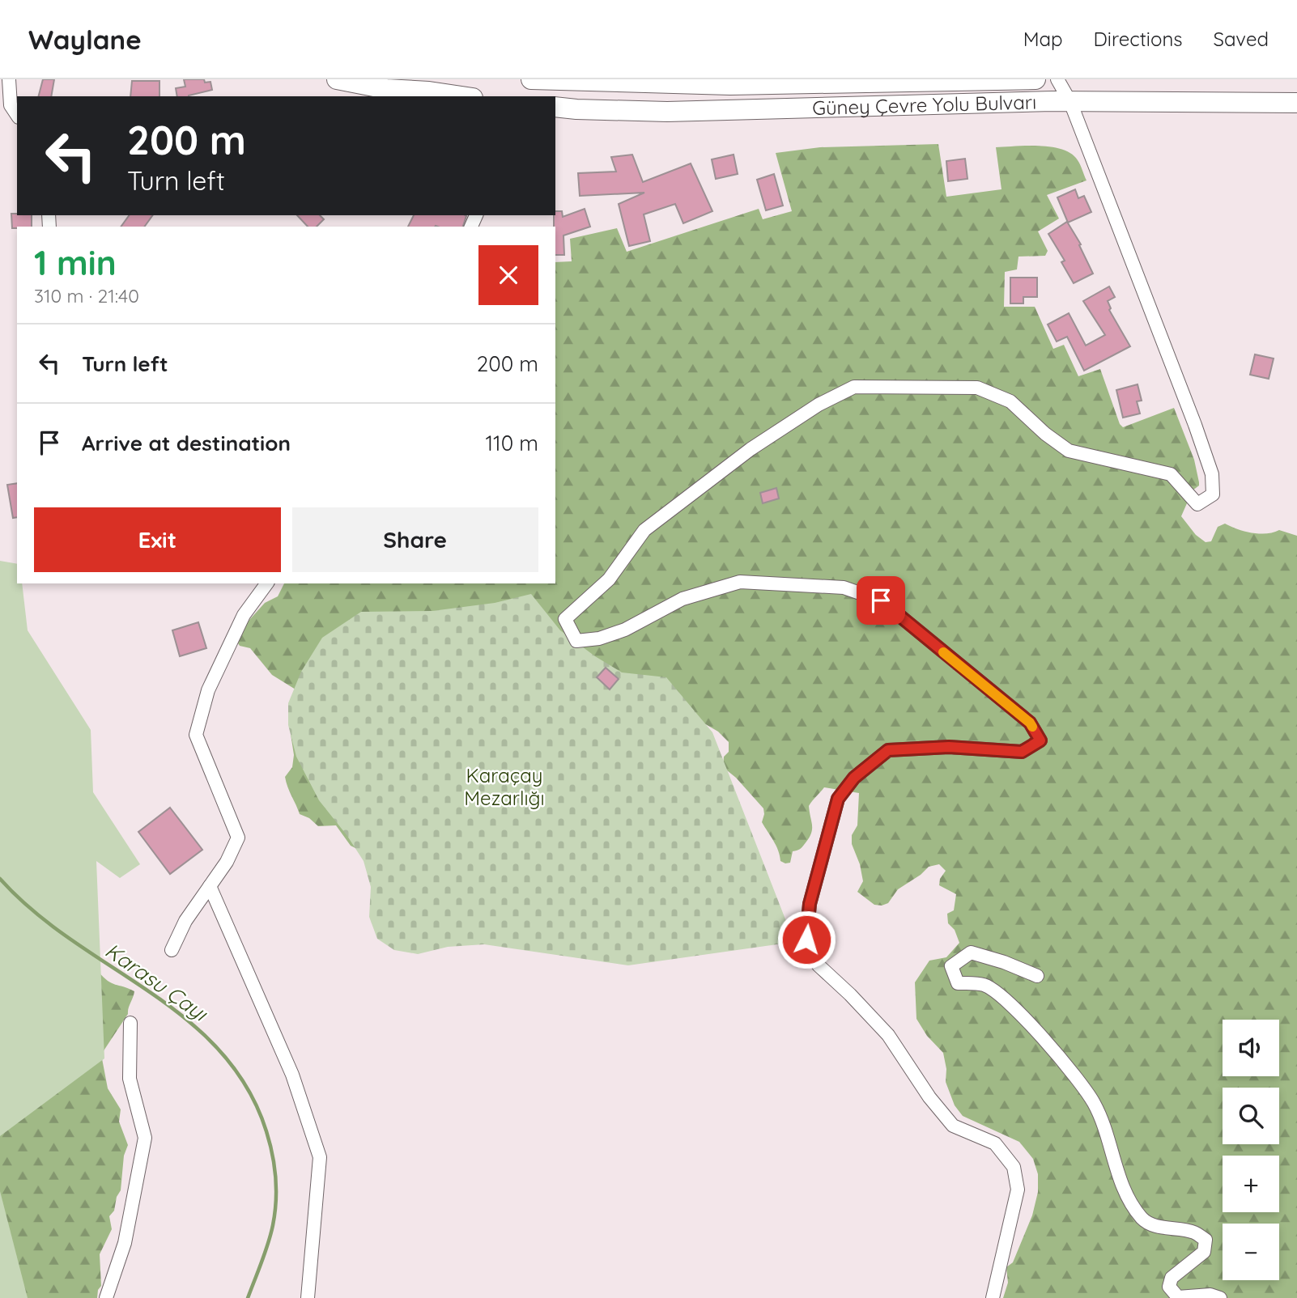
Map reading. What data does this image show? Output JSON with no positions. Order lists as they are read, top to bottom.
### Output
{
  "streets": {
    "highway": ["Güney Çevre Yolu Bulvarı"]
  },
  "water": ["Karasu Çayı"],
  "parks": ["Karaçay Mezarlığı"],
  "page": {
    "header": "Waylane",
    "nav": ["Map", "Directions", "Saved"],
    "turn": ["200 m", "Turn left"],
    "heading": ["1 min", "310 m · 21:40"],
    "list": [
      {
        "name": "Turn left",
        "value": "200 m"
      },
      {
        "name": "Arrive at destination",
        "value": "110 m"
      }
    ],
    "buttons": ["Exit", "Share"],
    "map_buttons": ["+", "−"]
  }
}
